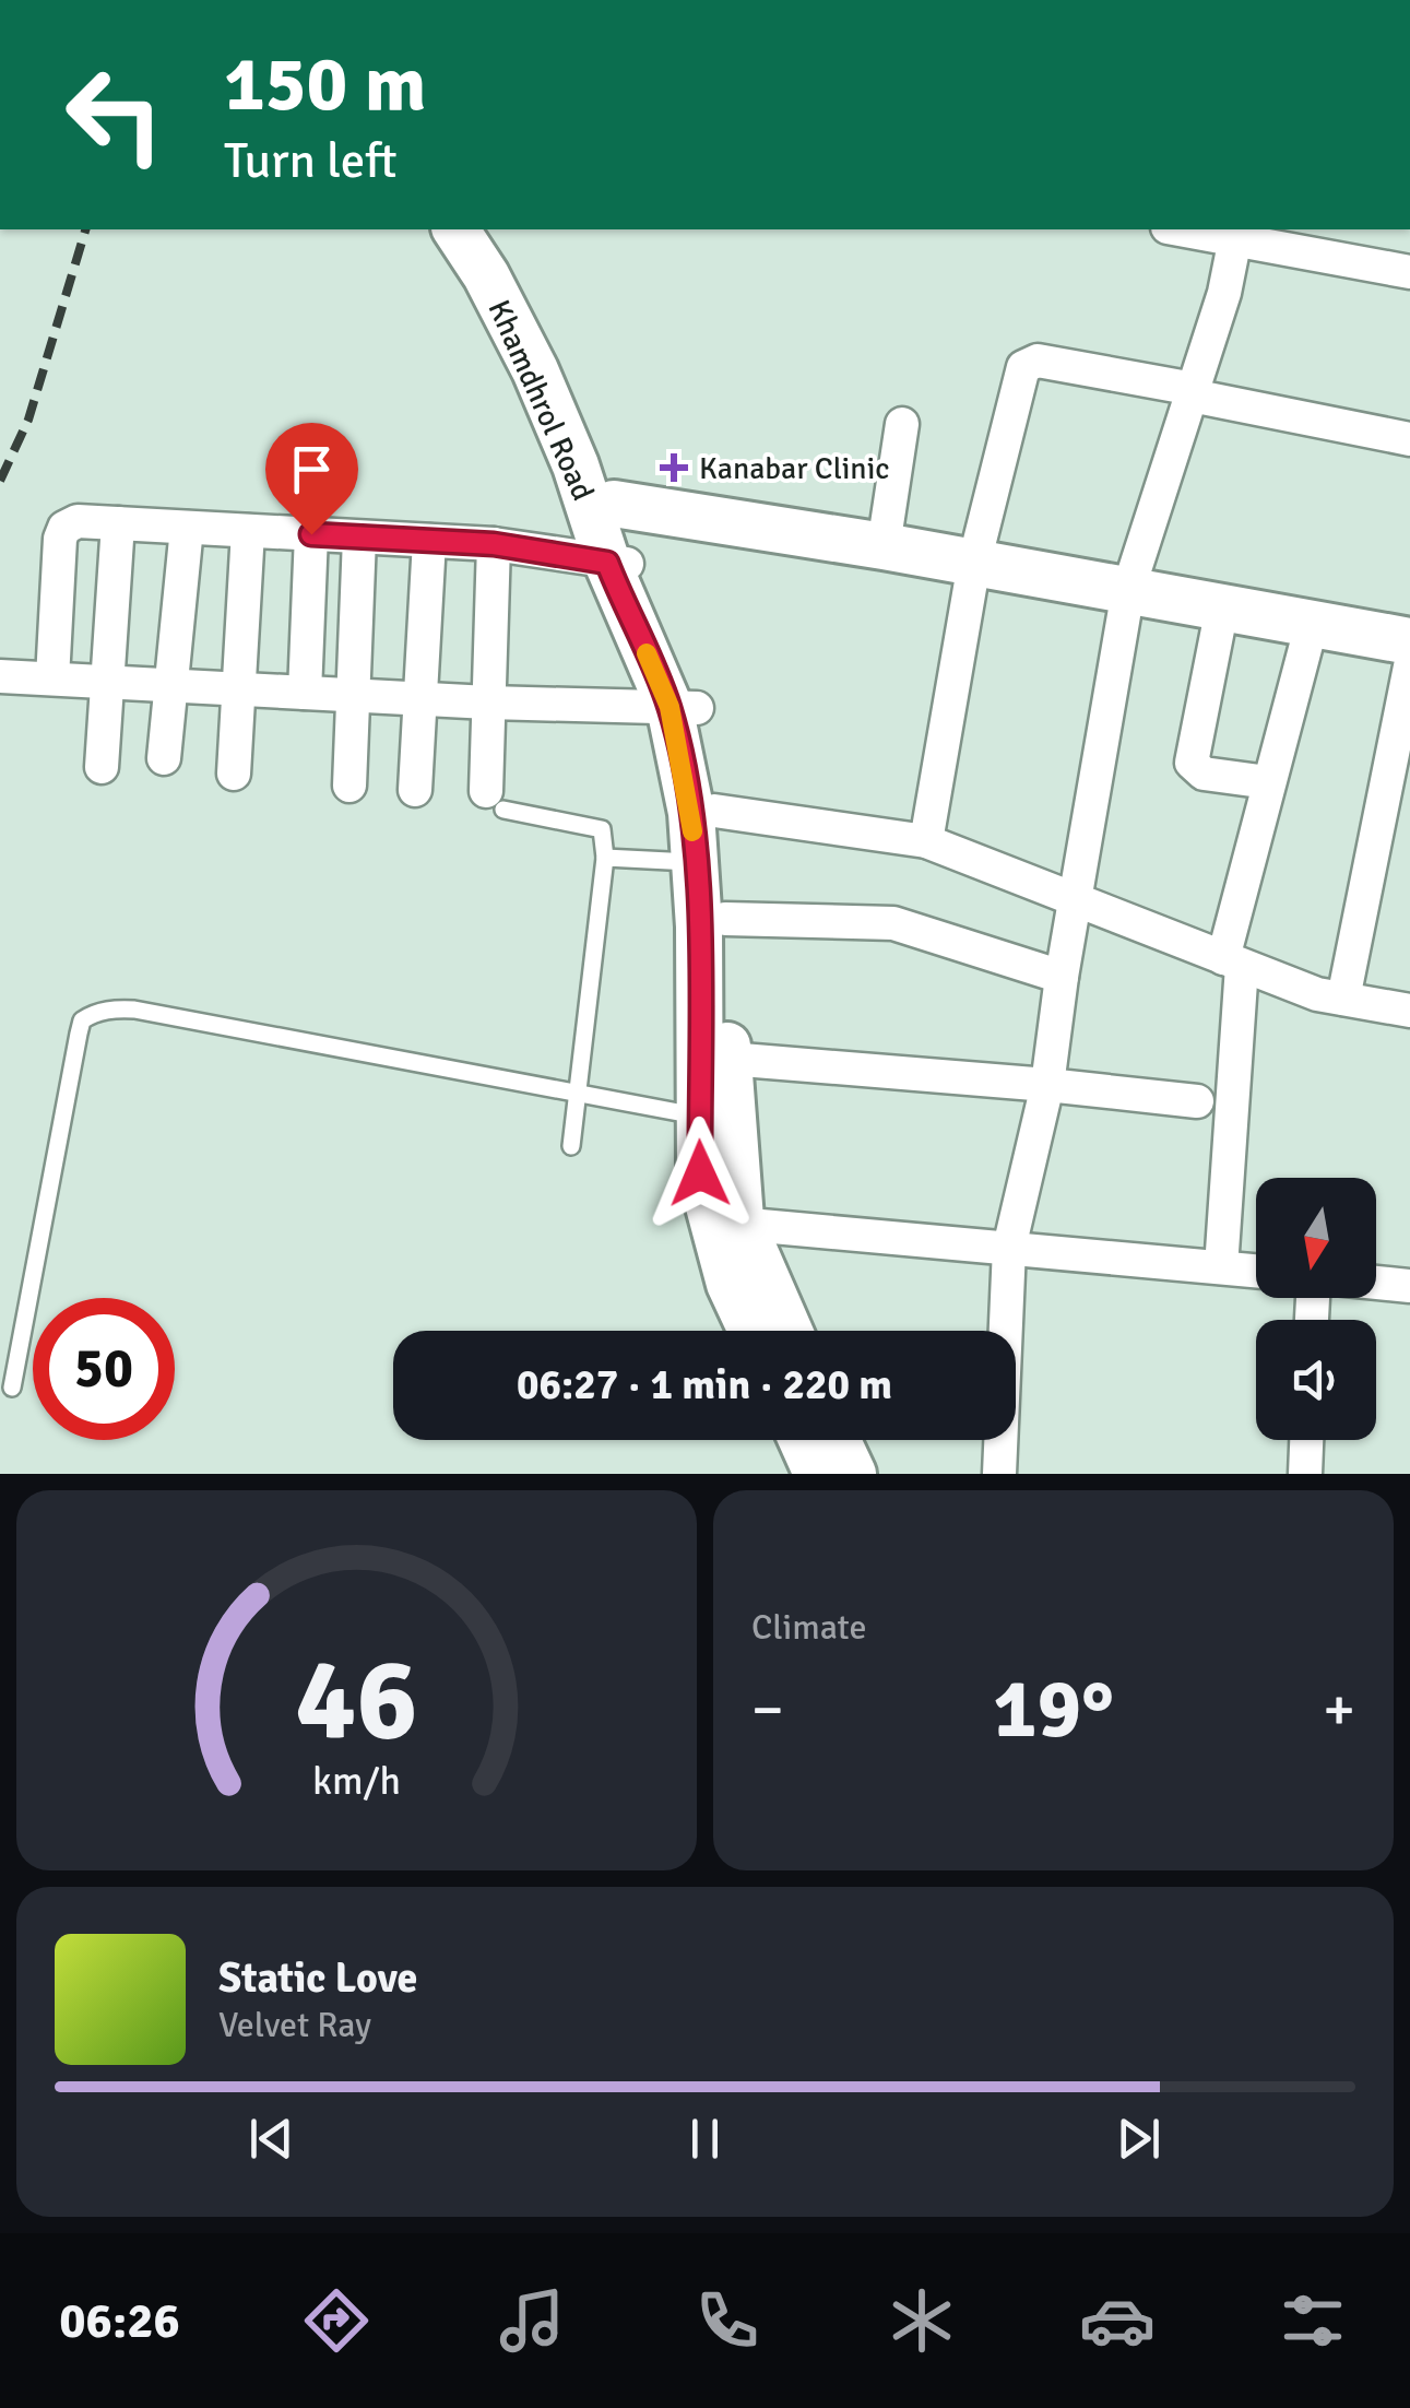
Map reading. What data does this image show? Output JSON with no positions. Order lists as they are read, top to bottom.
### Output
{
  "streets": {
    "main road": ["Khamdhrol Road"]
  },
  "places": {
    "health": ["Kanabar Clinic"]
  },
  "north": "bottom",
  "page": {
    "turn": ["150 m", "Turn left"],
    "limit": "50",
    "trip": "06:27 · 1 min · 220 m",
    "tile": "Climate",
    "heat": ["−", "19°", "+"],
    "song": ["Static Love", "Velvet Ray"],
    "tabs": "06:26",
    "gauge": ["46", "km/h"]
  }
}
